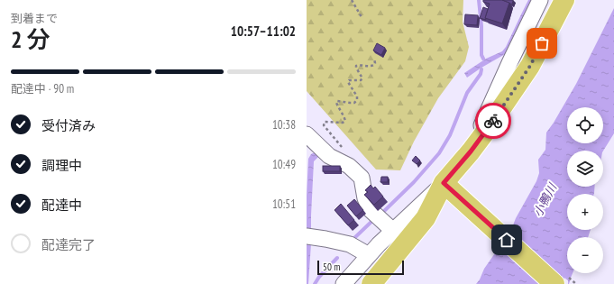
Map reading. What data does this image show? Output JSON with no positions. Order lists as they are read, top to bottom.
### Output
{
  "water": ["小鴨川"],
  "scale_bar": "50 m",
  "page": {
    "heading": ["2 分", "到着まで", "10:57–11:02"],
    "bar": "配達中 · 90 m",
    "list": [
      ["受付済み", "10:38"],
      ["調理中", "10:49"],
      ["配達中", "10:51"],
      "配達完了"
    ],
    "map_buttons": ["+", "−"],
    "scale": "50 m"
  }
}
